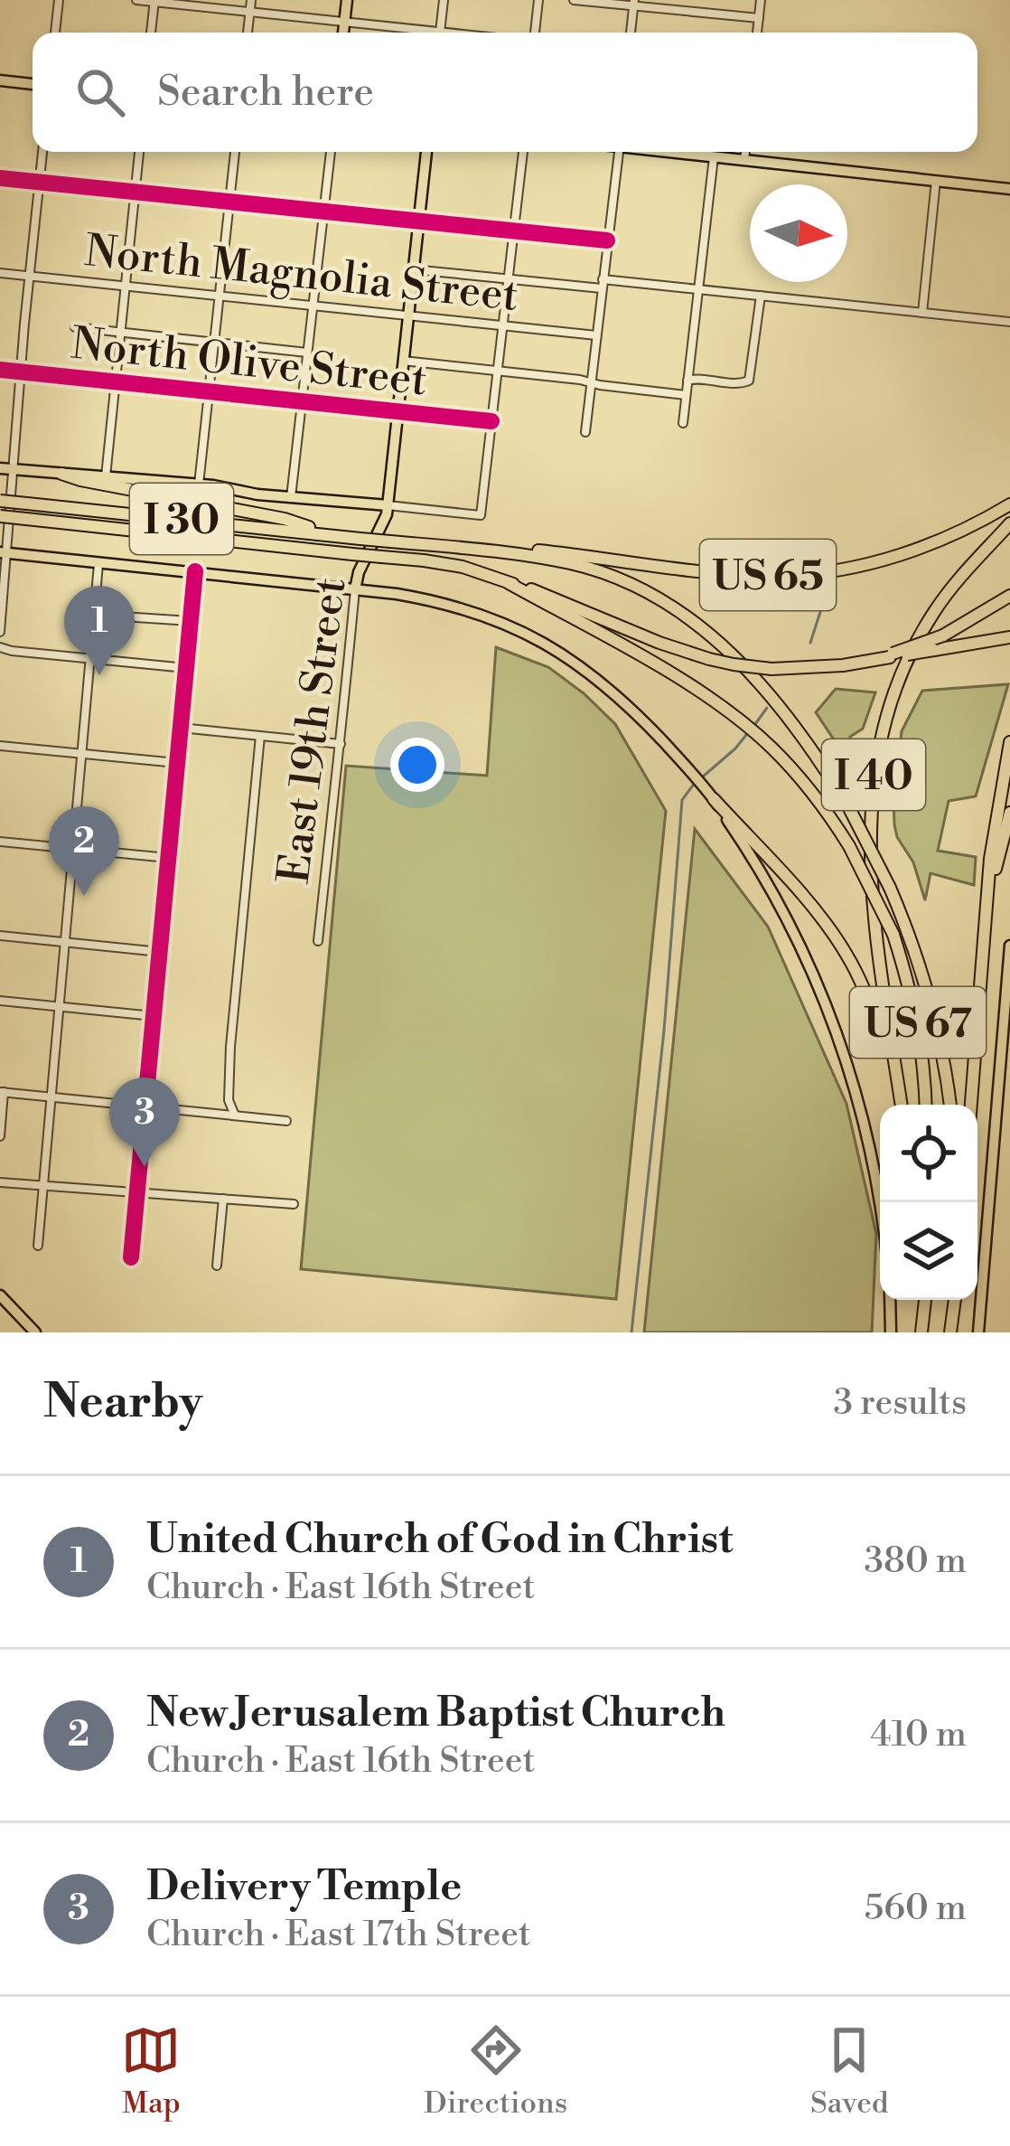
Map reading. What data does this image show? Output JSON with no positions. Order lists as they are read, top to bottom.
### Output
{
  "streets": {
    "highway": [
      "I 30",
      "US 65",
      "I 40",
      "US 67"
    ],
    "main road": ["East 19th Street"],
    "street": ["North Magnolia Street", "North Olive Street"]
  },
  "crossings": [
    ["North Magnolia Street", "East 19th Street"],
    ["North Olive Street", "East 19th Street"],
    ["I 30", "US 65"],
    ["I 30", "US 67"],
    ["US 65", "US 67"]
  ],
  "north": "right",
  "page": {
    "search": "Search here",
    "pins": ["1", "2", "3"],
    "heading": ["Nearby", "3 results"],
    "list": [
      {
        "mark": "1",
        "name": "United Church of God in Christ",
        "note": "Church · East 16th Street",
        "value": "380 m"
      },
      {
        "mark": "2",
        "name": "New Jerusalem Baptist Church",
        "note": "Church · East 16th Street",
        "value": "410 m"
      },
      {
        "mark": "3",
        "name": "Delivery Temple",
        "note": "Church · East 17th Street",
        "value": "560 m"
      }
    ],
    "nav": ["Map", "Directions", "Saved"]
  }
}
